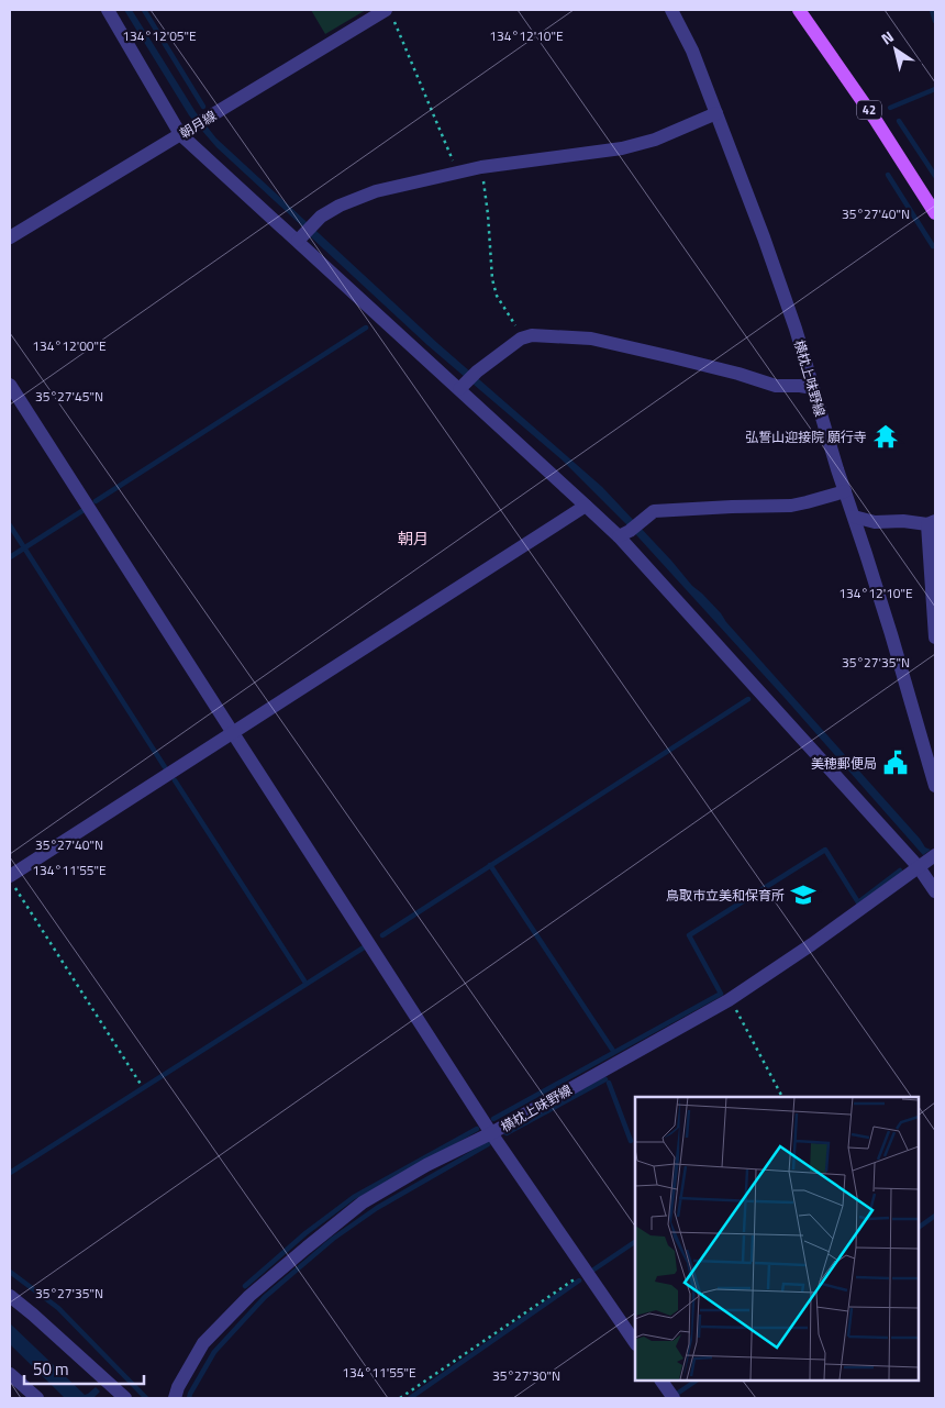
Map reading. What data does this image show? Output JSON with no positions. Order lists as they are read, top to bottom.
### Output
{
  "streets": {
    "main road": ["42"],
    "street": ["朝月線", "横枕上味野線"]
  },
  "districts": ["朝月"],
  "places": {
    "temple": ["弘誓山迎接院 願行寺"],
    "public building": ["美穂郵便局"],
    "school or university": ["鳥取市立美和保育所"]
  },
  "scale_bar": "50 m",
  "north": "top left",
  "coordinates": [
    "134°12'10\"E",
    "134°12'05\"E",
    "35°27'40\"N",
    "134°12'00\"E",
    "35°27'45\"N",
    "35°27'35\"N",
    "134°11'55\"E",
    "35°27'30\"N"
  ]
}
